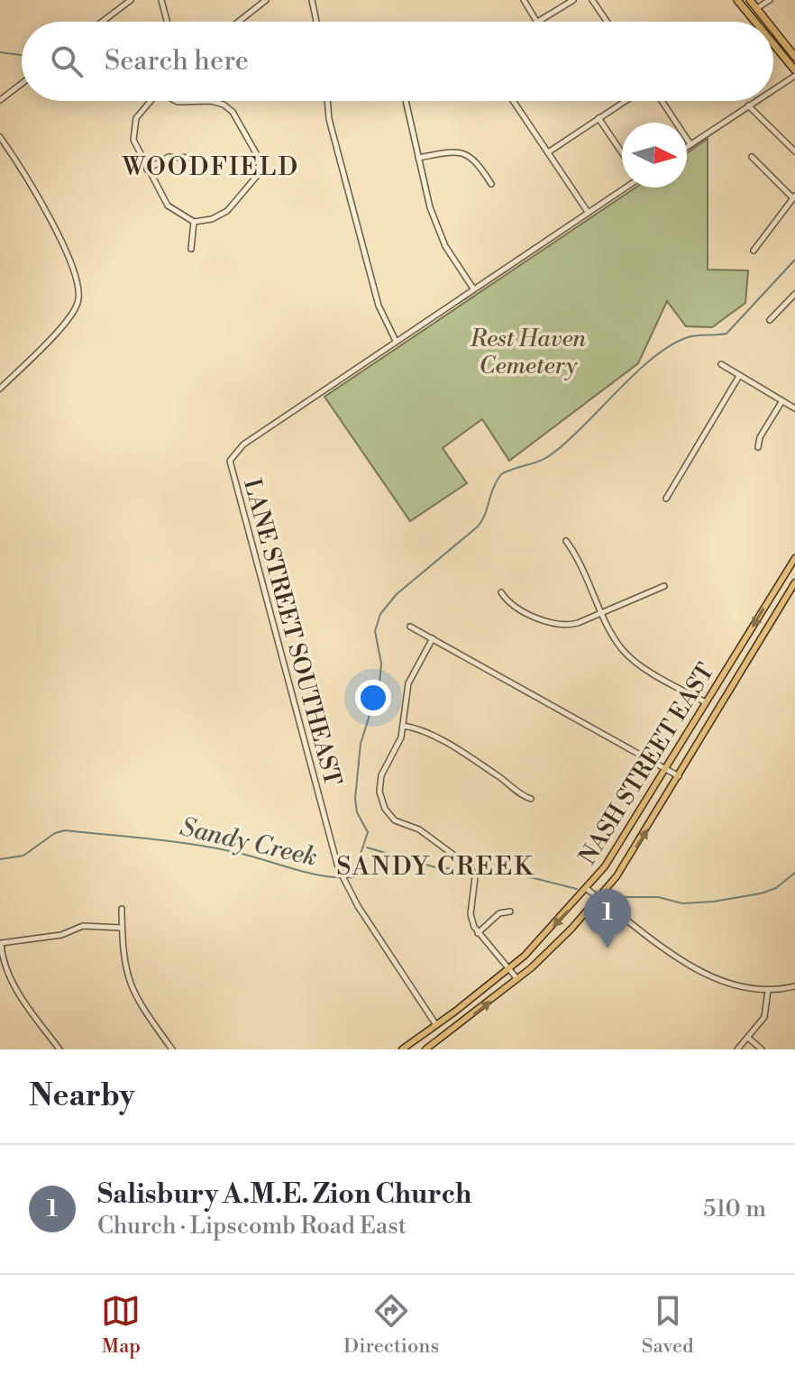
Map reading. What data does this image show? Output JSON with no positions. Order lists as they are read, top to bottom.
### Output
{
  "streets": {
    "main road": ["NASH STREET EAST"],
    "street": ["LANE STREET SOUTHEAST"]
  },
  "crossings": [
    ["LANE STREET SOUTHEAST", "NASH STREET EAST"]
  ],
  "districts": ["WOODFIELD", "SANDY CREEK"],
  "water": ["Sandy Creek"],
  "parks": ["Rest Haven Cemetery"],
  "north": "right",
  "page": {
    "search": "Search here",
    "pins": "1",
    "heading": "Nearby",
    "list": [
      {
        "mark": "1",
        "name": "Salisbury A.M.E. Zion Church",
        "note": "Church · Lipscomb Road East",
        "value": "510 m"
      }
    ],
    "nav": ["Map", "Directions", "Saved"]
  }
}
